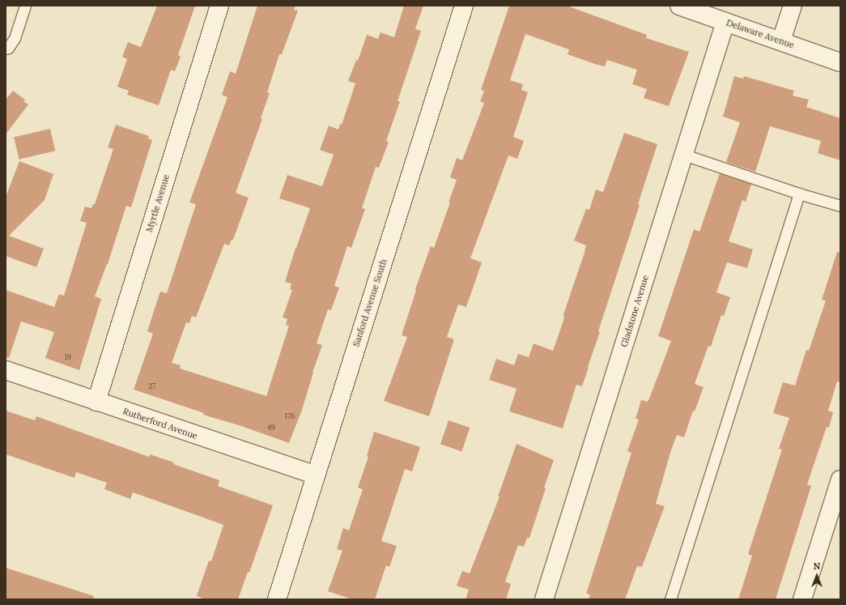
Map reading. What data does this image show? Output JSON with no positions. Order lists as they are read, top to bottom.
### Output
{
  "streets": {
    "street": [
      "Delaware Avenue",
      "Myrtle Avenue",
      "Sanford Avenue South",
      "Gladstone Avenue",
      "Rutherford Avenue"
    ]
  },
  "crossings": [
    ["Delaware Avenue", "Gladstone Avenue"],
    ["Myrtle Avenue", "Rutherford Avenue"],
    ["Sanford Avenue South", "Rutherford Avenue"]
  ],
  "house_numbers": [
    "19",
    "27",
    "176",
    "49"
  ],
  "north": "top"
}
